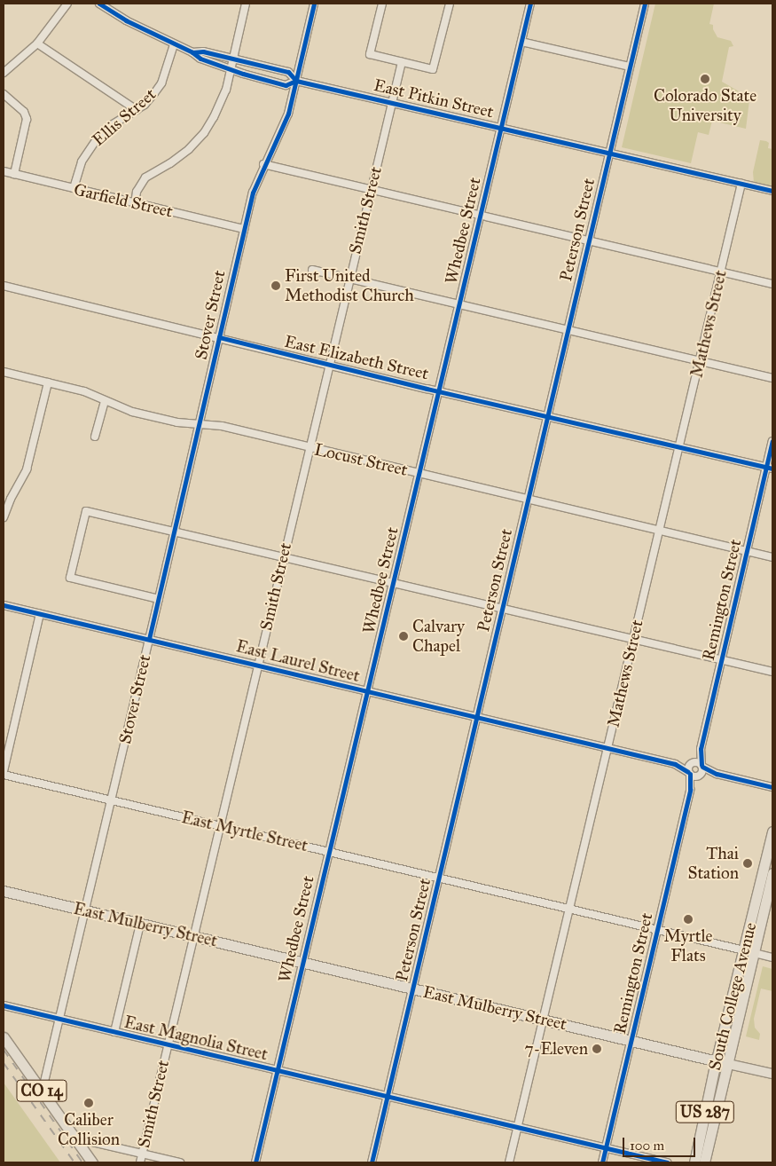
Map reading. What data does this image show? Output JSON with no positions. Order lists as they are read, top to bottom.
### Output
{
  "streets": {
    "highway": [
      "East Mulberry Street",
      "South College Avenue",
      "CO 14",
      "US 287"
    ],
    "street": [
      "East Pitkin Street",
      "Ellis Street",
      "Garfield Street",
      "Smith Street",
      "Peterson Street",
      "Whedbee Street",
      "Stover Street",
      "Mathews Street",
      "East Elizabeth Street",
      "Locust Street",
      "Remington Street",
      "East Laurel Street",
      "East Myrtle Street",
      "East Magnolia Street"
    ]
  },
  "crossings": [
    ["East Pitkin Street", "Ellis Street"],
    ["East Pitkin Street", "Smith Street"],
    ["East Pitkin Street", "Peterson Street"],
    ["East Pitkin Street", "Whedbee Street"],
    ["East Pitkin Street", "Stover Street"],
    ["East Pitkin Street", "Mathews Street"],
    ["Ellis Street", "Garfield Street"],
    ["Garfield Street", "Stover Street"],
    ["Smith Street", "East Elizabeth Street"],
    ["Smith Street", "Locust Street"],
    ["Smith Street", "East Laurel Street"],
    ["Smith Street", "East Myrtle Street"],
    ["Smith Street", "East Mulberry Street"],
    ["Smith Street", "East Magnolia Street"],
    ["Peterson Street", "East Elizabeth Street"],
    ["Peterson Street", "Locust Street"],
    ["Peterson Street", "East Laurel Street"],
    ["Peterson Street", "East Myrtle Street"],
    ["Peterson Street", "East Mulberry Street"],
    ["Peterson Street", "East Magnolia Street"],
    ["Whedbee Street", "East Elizabeth Street"],
    ["Whedbee Street", "Locust Street"],
    ["Whedbee Street", "East Laurel Street"],
    ["Whedbee Street", "East Myrtle Street"],
    ["Whedbee Street", "East Mulberry Street"],
    ["Whedbee Street", "East Magnolia Street"],
    ["Stover Street", "East Elizabeth Street"],
    ["Stover Street", "Locust Street"],
    ["Stover Street", "East Laurel Street"],
    ["Stover Street", "East Myrtle Street"],
    ["Stover Street", "East Mulberry Street"],
    ["Stover Street", "East Magnolia Street"],
    ["Stover Street", "CO 14"],
    ["Mathews Street", "East Elizabeth Street"],
    ["Mathews Street", "Locust Street"],
    ["Mathews Street", "East Laurel Street"],
    ["Mathews Street", "East Myrtle Street"],
    ["Mathews Street", "East Mulberry Street"],
    ["Mathews Street", "East Magnolia Street"],
    ["East Elizabeth Street", "Remington Street"],
    ["Locust Street", "Remington Street"],
    ["Remington Street", "East Laurel Street"],
    ["Remington Street", "East Myrtle Street"],
    ["Remington Street", "East Mulberry Street"],
    ["Remington Street", "East Magnolia Street"],
    ["East Myrtle Street", "South College Avenue"],
    ["East Mulberry Street", "South College Avenue"]
  ],
  "places": [
    "Colorado State University",
    "First United Methodist Church",
    "Calvary Chapel",
    "Thai Station",
    "Myrtle Flats",
    "7-Eleven",
    "Caliber Collision"
  ],
  "scale_bar": "100 m"
}
